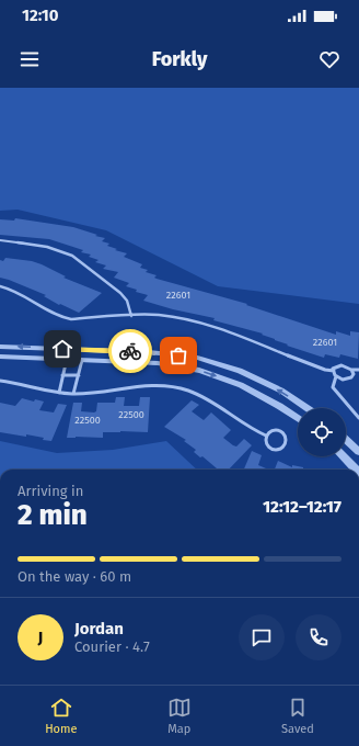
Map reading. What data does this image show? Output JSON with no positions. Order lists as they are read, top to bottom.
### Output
{
  "house_numbers": [
    "22601",
    "22601",
    "22500",
    "22500"
  ],
  "page": {
    "status": "12:10",
    "header": "Forkly",
    "heading": ["2 min", "Arriving in", "12:12–12:17"],
    "panel": ["Jordan", "Courier · 4.7"],
    "bar": "On the way · 60 m",
    "round": "J",
    "tabs": ["Home", "Map", "Saved"]
  }
}
